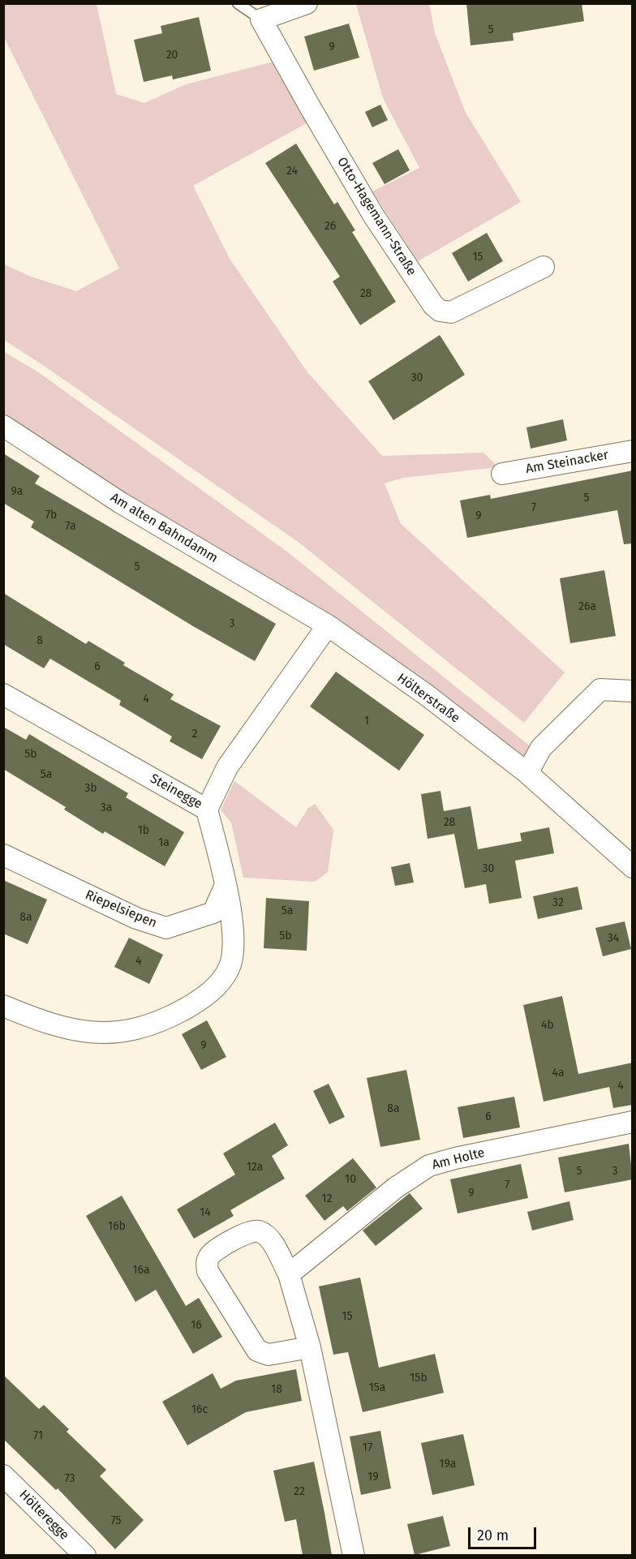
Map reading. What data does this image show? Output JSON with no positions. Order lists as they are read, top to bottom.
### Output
{
  "streets": {
    "street": [
      "Otto-Hagemann-Straße",
      "Am Steinacker",
      "Am alten Bahndamm",
      "Hölterstraße",
      "Steinegge",
      "Riepelsiepen",
      "Am Holte",
      "Hölteregge"
    ]
  },
  "crossings": [
    ["Am alten Bahndamm", "Hölterstraße"],
    ["Am alten Bahndamm", "Steinegge"],
    ["Hölterstraße", "Steinegge"]
  ],
  "house_numbers": [
    "5",
    "9",
    "20",
    "24",
    "26",
    "15",
    "28",
    "30",
    "9a",
    "5",
    "7",
    "7b",
    "9",
    "7a",
    "5",
    "26a",
    "3",
    "8",
    "6",
    "4",
    "1",
    "2",
    "5b",
    "5a",
    "3b",
    "3a",
    "28",
    "1b",
    "1a",
    "30",
    "32",
    "5a",
    "8a",
    "5b",
    "34",
    "4",
    "4b",
    "9",
    "4a",
    "4",
    "8a",
    "6",
    "12a",
    "5",
    "3",
    "10",
    "7",
    "9",
    "12",
    "14",
    "16b",
    "16a",
    "15",
    "16",
    "15b",
    "15a",
    "18",
    "16c",
    "71",
    "17",
    "19a",
    "19",
    "73",
    "22",
    "75"
  ],
  "scale_bar": "20 m"
}
